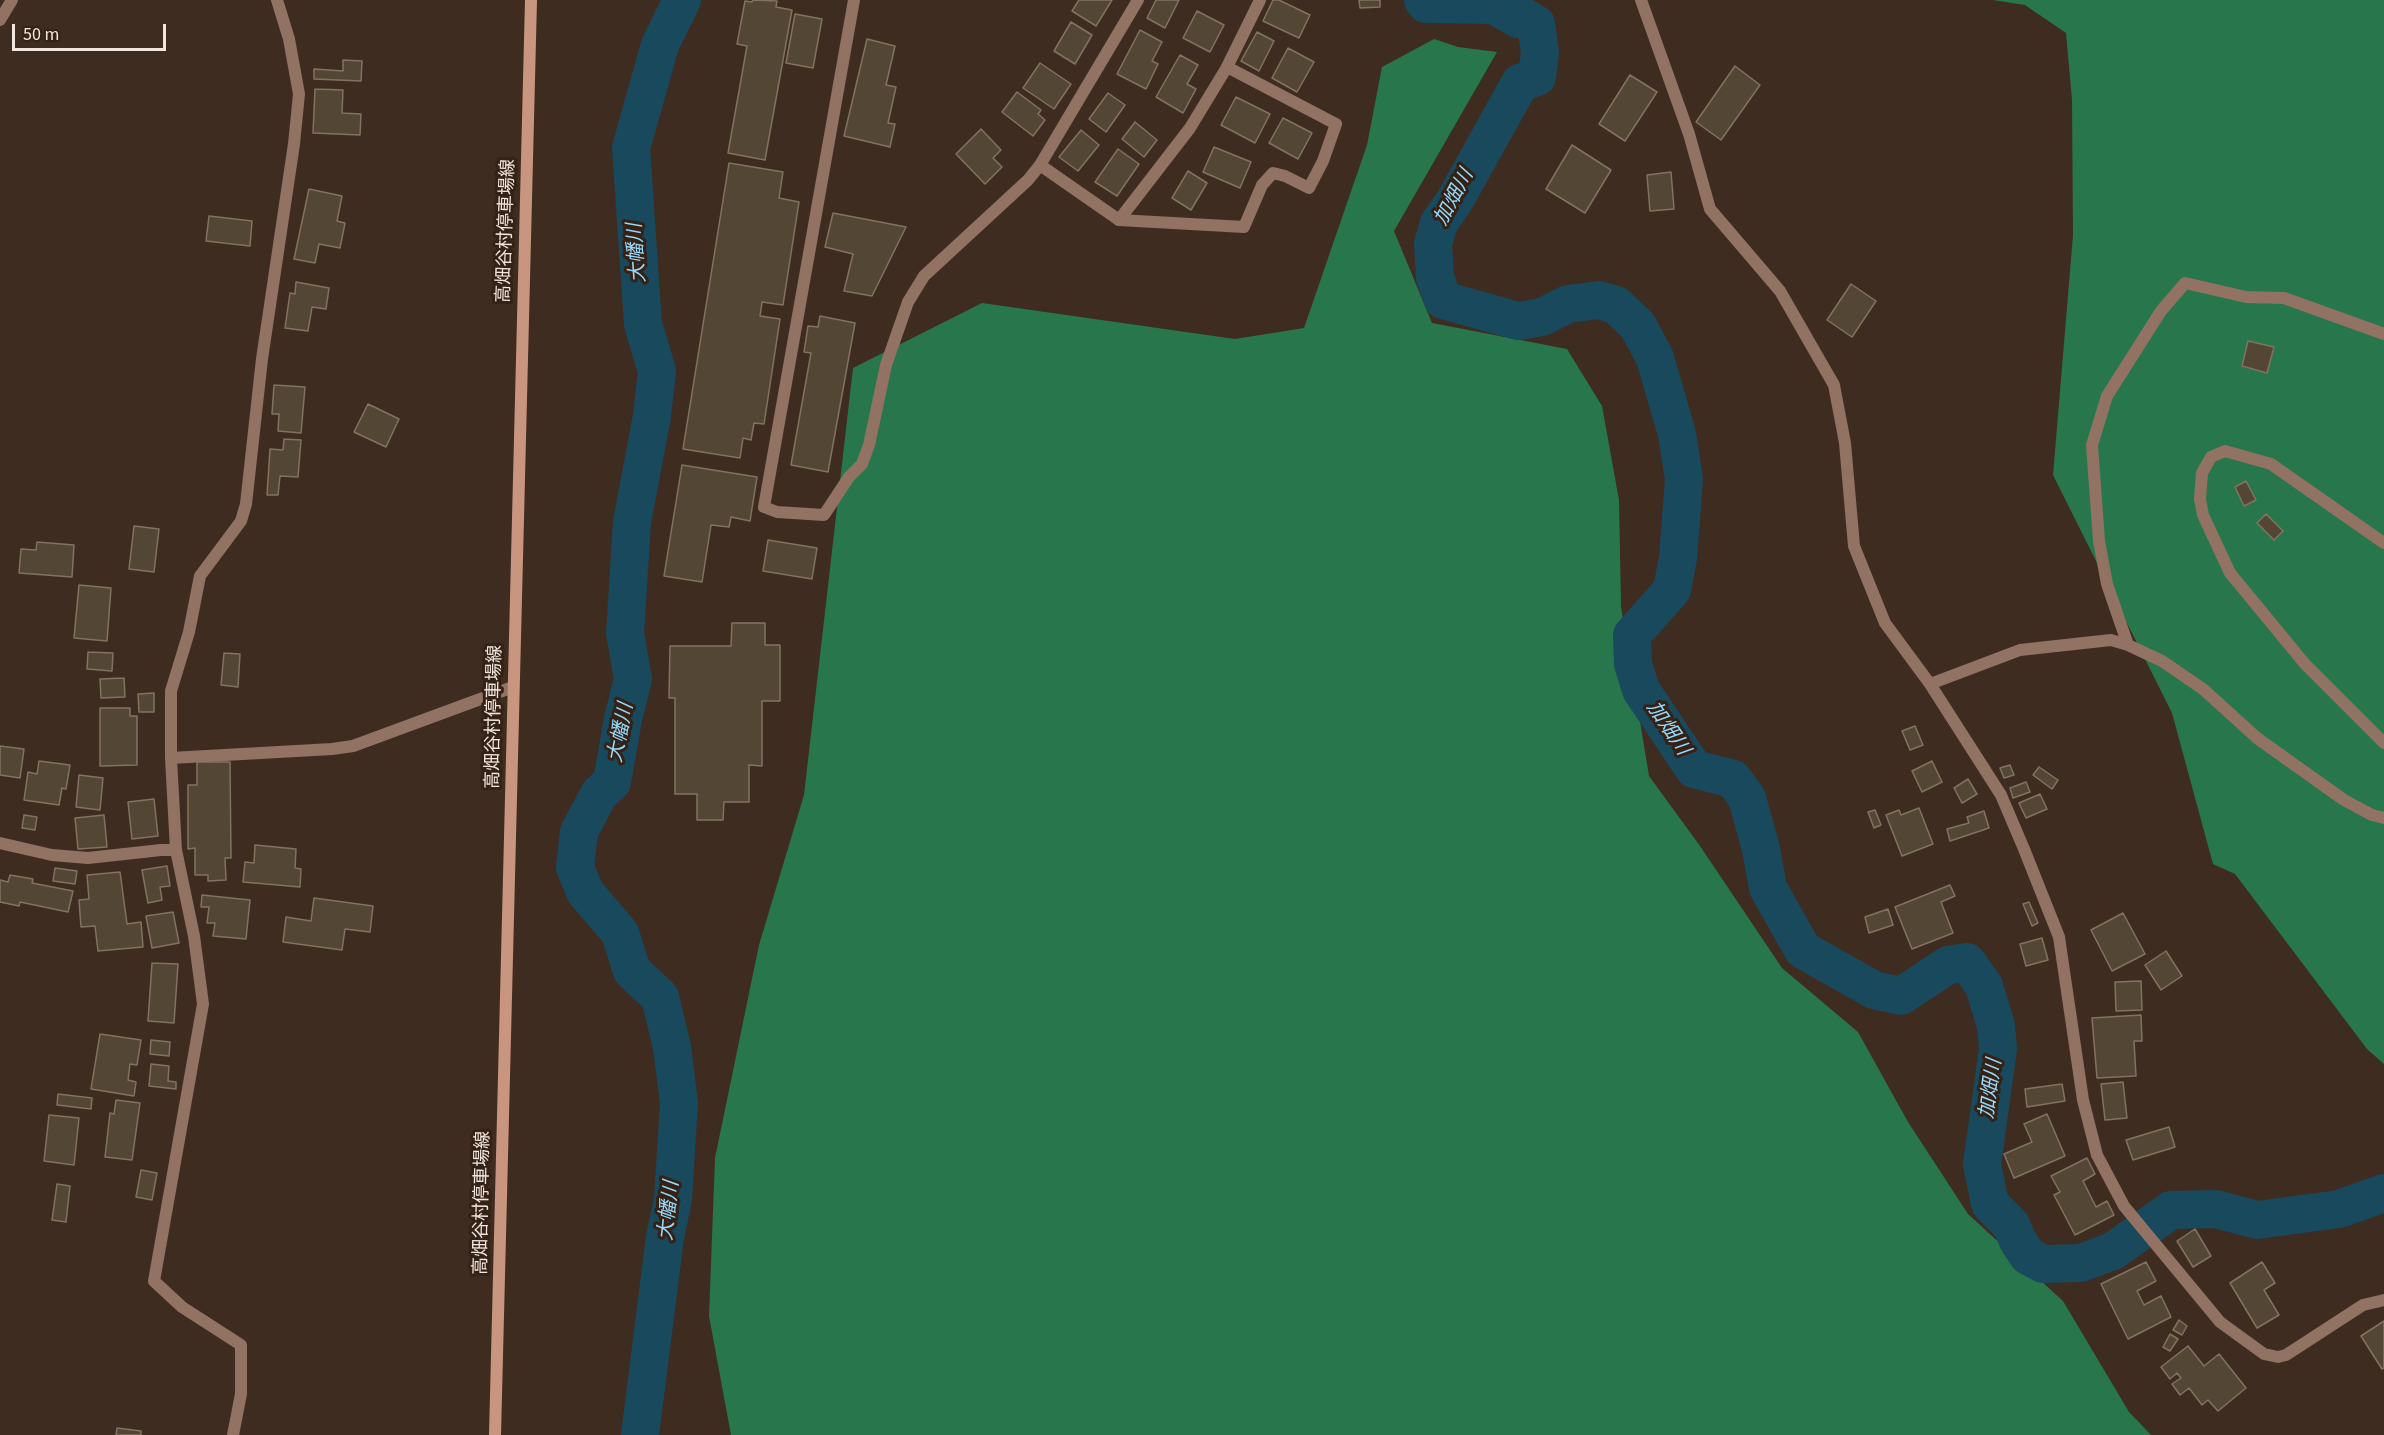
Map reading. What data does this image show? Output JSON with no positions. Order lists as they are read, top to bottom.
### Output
{
  "streets": {
    "main road": ["高畑谷村停車場線"]
  },
  "water": ["加畑川", "大幡川"],
  "scale_bar": "50 m"
}
